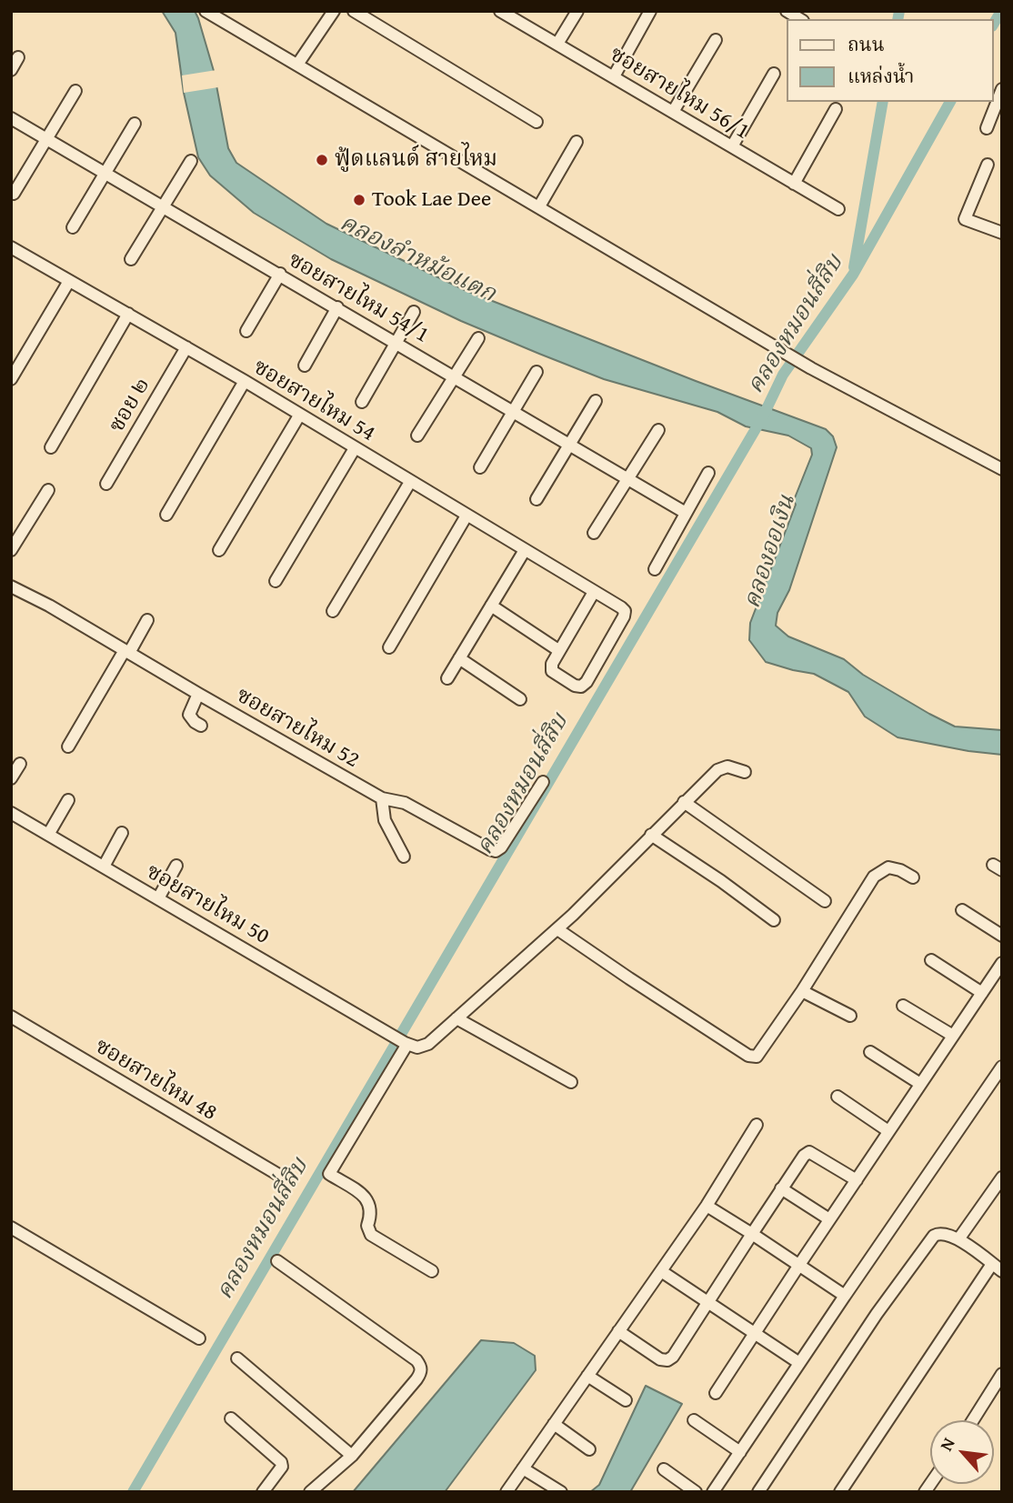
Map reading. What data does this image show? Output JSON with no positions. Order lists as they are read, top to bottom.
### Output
{
  "streets": {
    "street": [
      "ซอยสายไหม 56/1",
      "ซอยสายไหม 54/1",
      "ซอยสายไหม 54",
      "ซอย ๒",
      "ซอยสายไหม 52",
      "ซอยสายไหม 50",
      "ซอยสายไหม 48"
    ]
  },
  "crossings": [
    ["ซอยสายไหม 54", "ซอย ๒"]
  ],
  "water": ["คลองลำหม้อแตก", "คลองหมอนสี่สิบ", "คลองออเงิน"],
  "places": ["ฟู้ดแลนด์ สายไหม", "Took Lae Dee"],
  "legend": ["ถนน", "แหล่งน้ำ"],
  "north": "top left"
}
